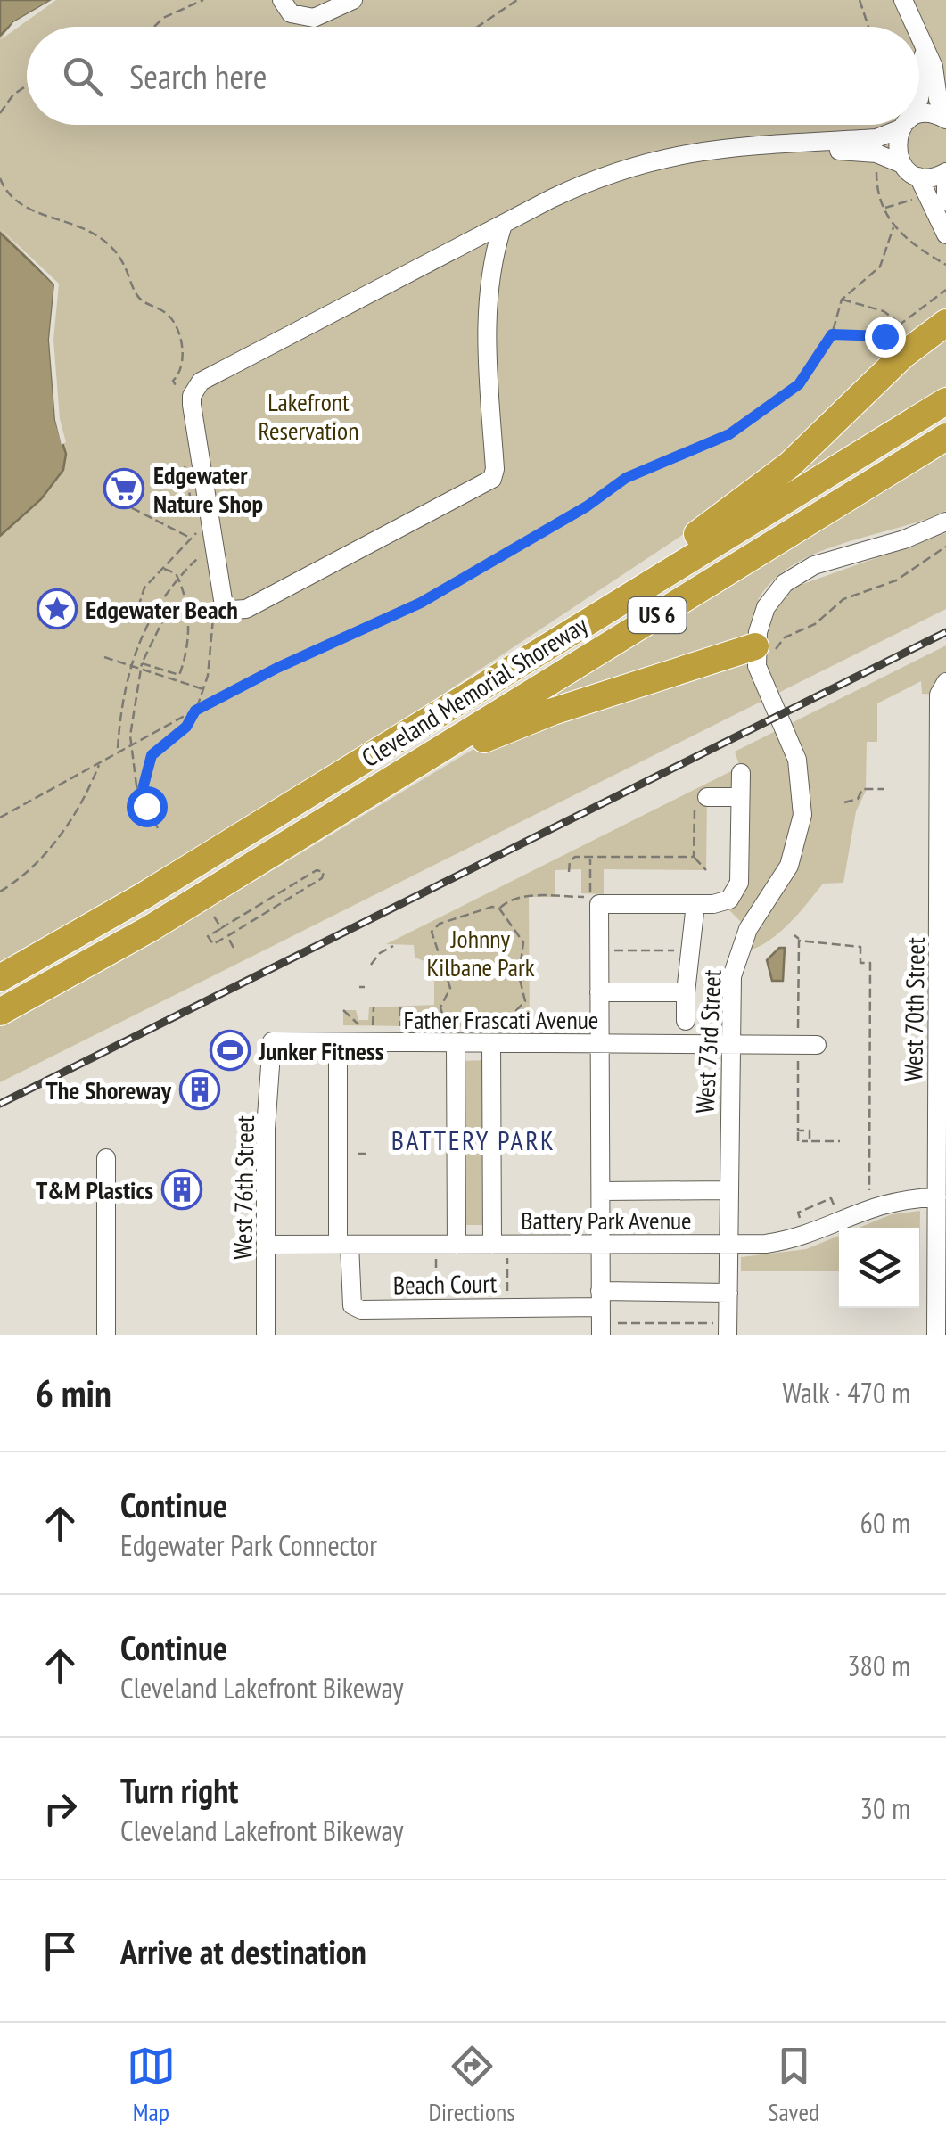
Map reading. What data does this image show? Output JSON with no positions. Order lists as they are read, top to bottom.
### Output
{
  "streets": {
    "highway": ["US 6", "Cleveland Memorial Shoreway"],
    "street": [
      "West 70th Street",
      "Father Frascati Avenue",
      "West 73rd Street",
      "West 76th Street",
      "Battery Park Avenue",
      "Beach Court"
    ]
  },
  "crossings": [
    ["West 70th Street", "Battery Park Avenue"],
    ["Father Frascati Avenue", "West 73rd Street"],
    ["Father Frascati Avenue", "West 76th Street"],
    ["West 73rd Street", "Battery Park Avenue"],
    ["West 76th Street", "Battery Park Avenue"],
    ["Battery Park Avenue", "Beach Court"]
  ],
  "districts": ["BATTERY PARK"],
  "parks": ["Lakefront Reservation", "Johnny Kilbane Park"],
  "places": {
    "supermarket": ["Edgewater Nature Shop"],
    "place": ["Edgewater Beach"],
    "sports": ["Junker Fitness"],
    "building": ["The Shoreway", "T&M Plastics"]
  },
  "page": {
    "search": "Search here",
    "heading": ["6 min", "Walk · 470 m"],
    "list": [
      ["Continue", "Edgewater Park Connector", "60 m"],
      ["Continue", "Cleveland Lakefront Bikeway", "380 m"],
      ["Turn right", "Cleveland Lakefront Bikeway", "30 m"],
      "Arrive at destination"
    ],
    "nav": ["Map", "Directions", "Saved"]
  }
}
